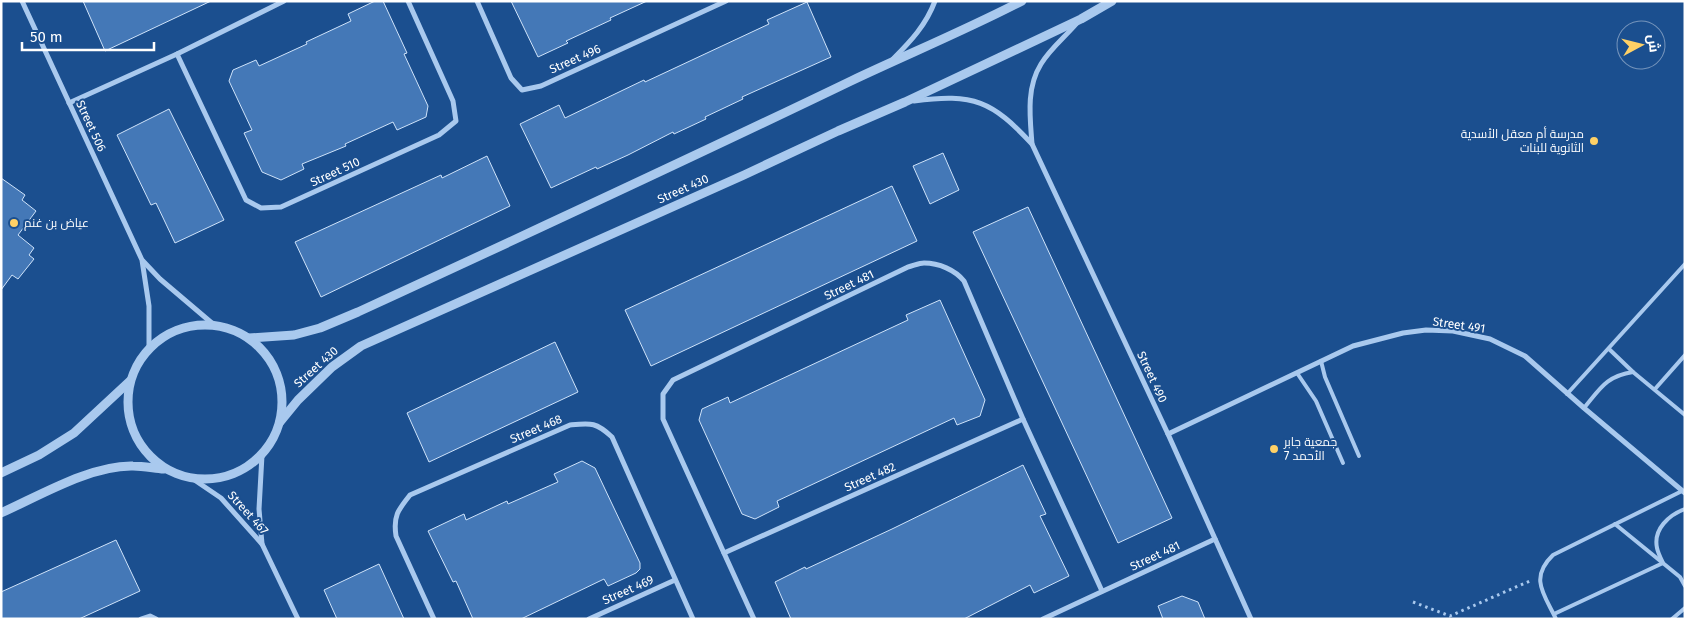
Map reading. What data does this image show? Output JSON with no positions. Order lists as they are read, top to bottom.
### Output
{
  "streets": {
    "street": [
      "Street 496",
      "Street 506",
      "Street 510",
      "Street 430",
      "Street 481",
      "Street 491",
      "Street 490",
      "Street 468",
      "Street 482",
      "Street 467",
      "Street 469"
    ]
  },
  "crossings": [
    ["Street 506", "Street 430"],
    ["Street 506", "Street 467"],
    ["Street 430", "Street 490"],
    ["Street 430", "Street 467"],
    ["Street 481", "Street 490"],
    ["Street 481", "Street 482"],
    ["Street 491", "Street 490"],
    ["Street 468", "Street 469"]
  ],
  "places": ["مدرسة أم معقل الأسدية الثانوية للبنات", "عياض بن غنم", "جمعية جابر الأحمد 7"],
  "scale_bar": "50 m",
  "north": "right"
}
